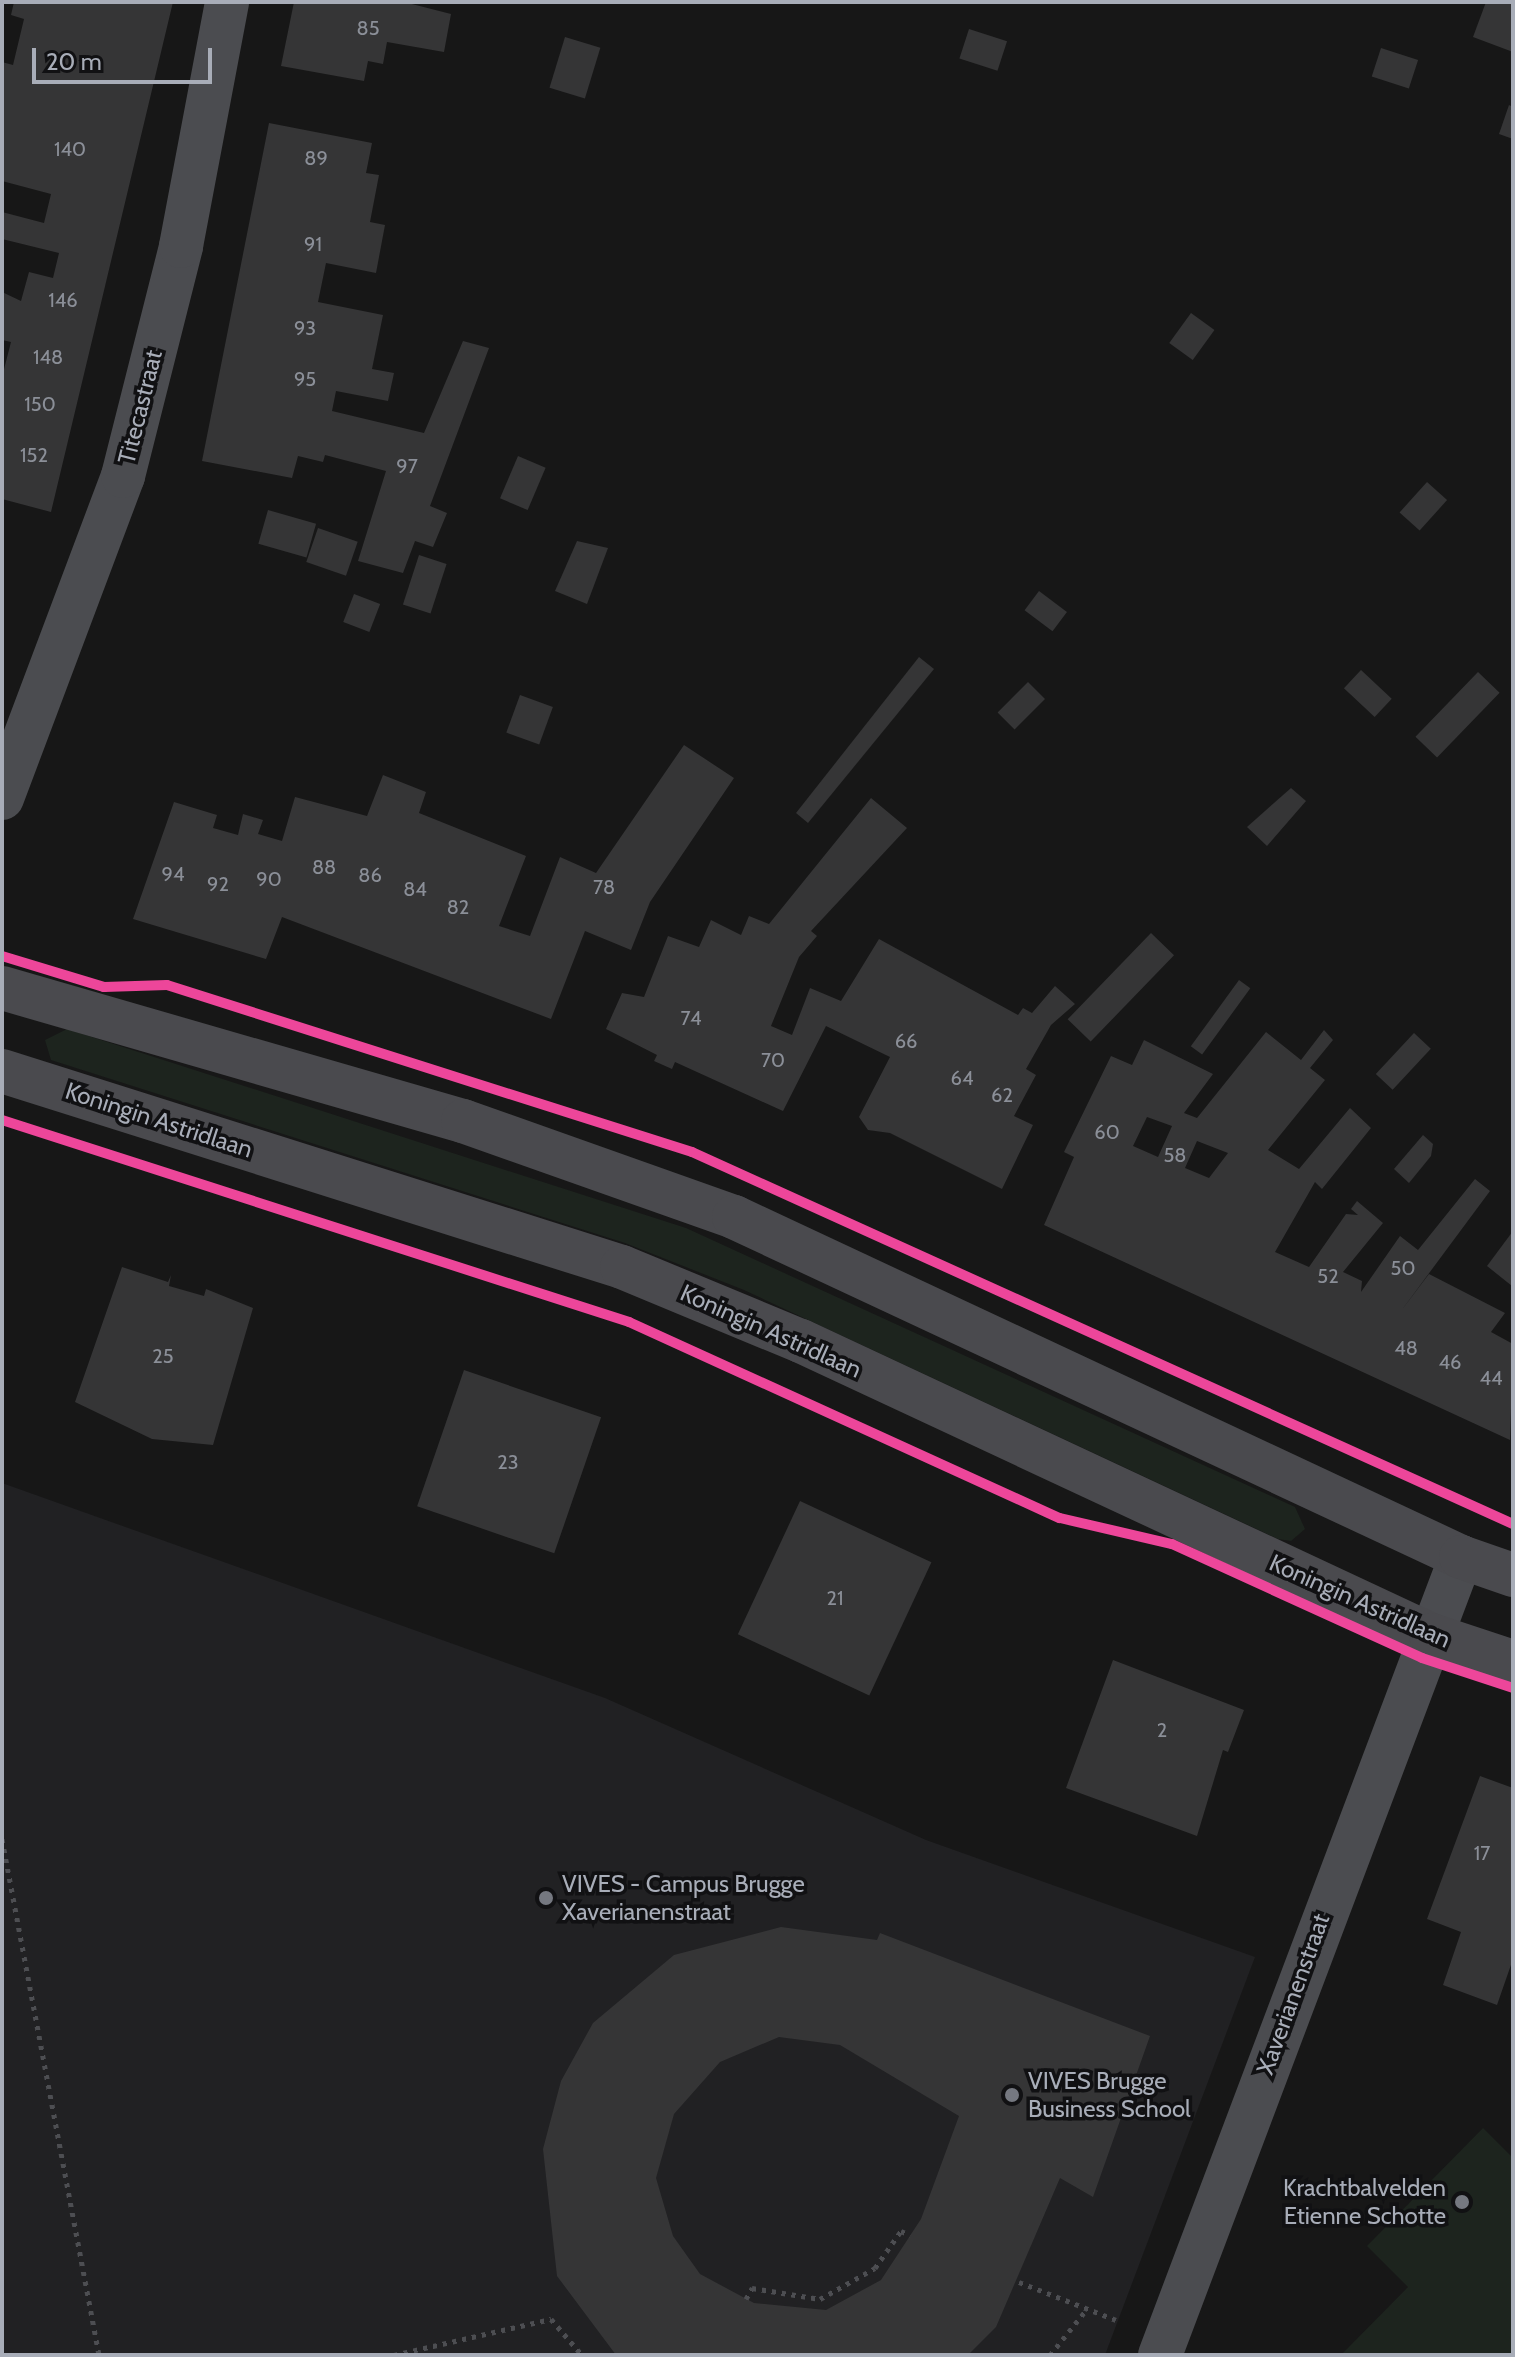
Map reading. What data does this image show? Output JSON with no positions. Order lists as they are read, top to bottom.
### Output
{
  "streets": {
    "main road": ["Koningin Astridlaan"],
    "street": ["Titecastraat", "Xaverianenstraat"]
  },
  "crossings": [
    ["Koningin Astridlaan", "Xaverianenstraat"]
  ],
  "places": ["VIVES - Campus Brugge Xaverianenstraat", "VIVES Brugge Business School", "Krachtbalvelden Etienne Schotte"],
  "house_numbers": [
    "85",
    "140",
    "89",
    "91",
    "146",
    "93",
    "148",
    "95",
    "150",
    "152",
    "97",
    "88",
    "94",
    "86",
    "90",
    "92",
    "78",
    "84",
    "82",
    "74",
    "66",
    "70",
    "64",
    "62",
    "60",
    "58",
    "50",
    "52",
    "48",
    "25",
    "46",
    "44",
    "23",
    "21",
    "2",
    "17"
  ],
  "scale_bar": "20 m"
}
